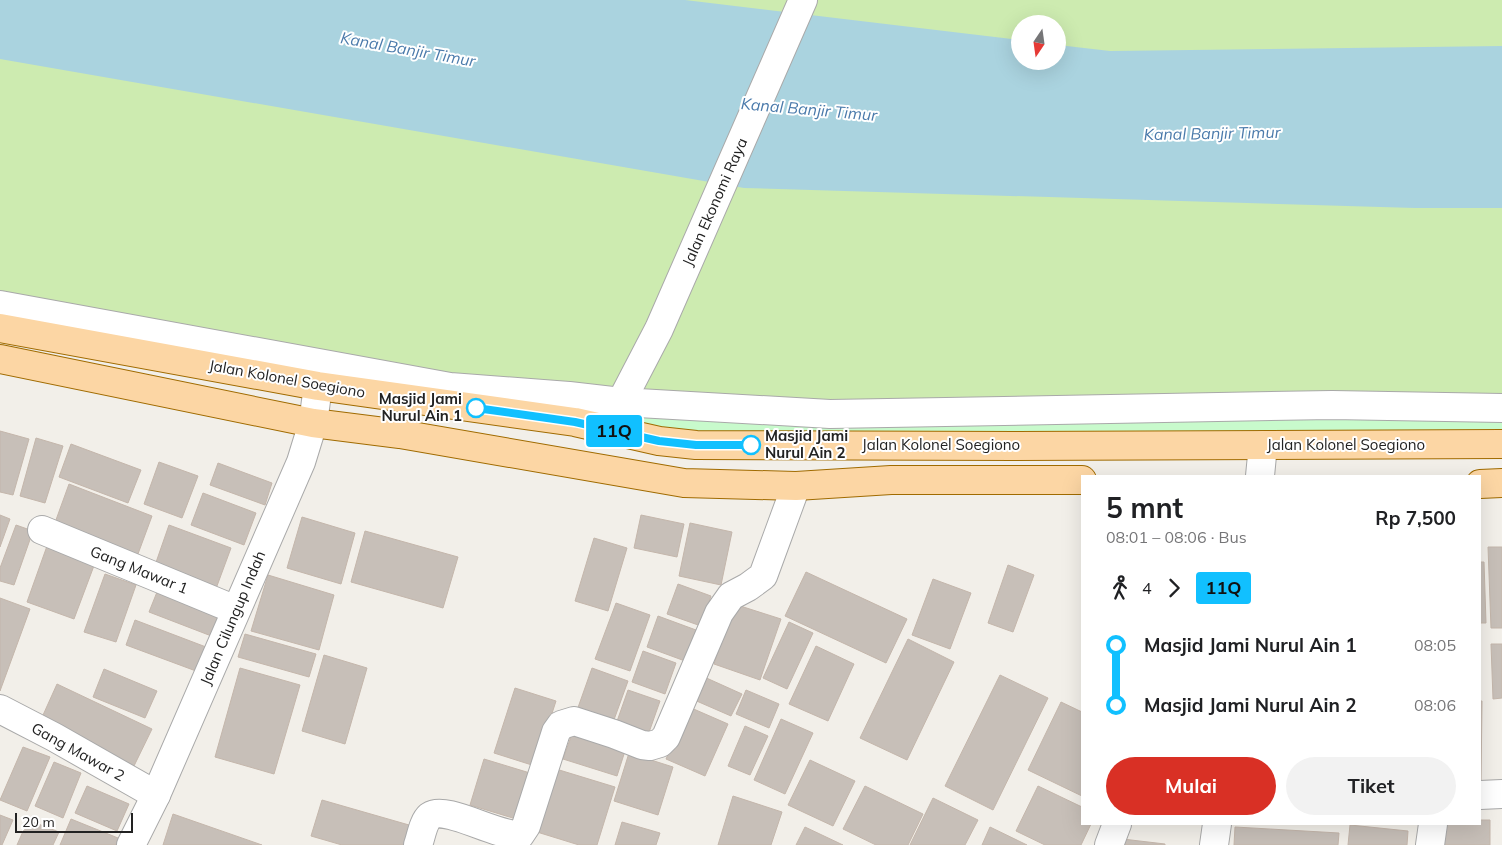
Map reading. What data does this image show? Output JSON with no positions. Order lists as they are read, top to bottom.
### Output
{
  "streets": {
    "main road": ["Jalan Kolonel Soegiono"],
    "street": [
      "Jalan Ekonomi Raya",
      "Gang Mawar 1",
      "Jalan Cilungup Indah",
      "Gang Mawar 2"
    ]
  },
  "crossings": [
    ["Jalan Kolonel Soegiono", "Jalan Cilungup Indah"],
    ["Gang Mawar 1", "Jalan Cilungup Indah"],
    ["Jalan Cilungup Indah", "Gang Mawar 2"]
  ],
  "water": ["Kanal Banjir Timur"],
  "places": ["Masjid Jami Nurul Ain 1", "Masjid Jami Nurul Ain 2"],
  "lines": ["bus line 11Q"],
  "scale_bar": "20 m",
  "north": "bottom",
  "page": {
    "on_map": "11Q",
    "heading": ["5 mnt", "08:01 – 08:06 · Bus", "Rp 7,500"],
    "legs": ["4", "11Q"],
    "list": [
      {
        "name": "Masjid Jami Nurul Ain 1",
        "value": "08:05"
      },
      {
        "name": "Masjid Jami Nurul Ain 2",
        "value": "08:06"
      }
    ],
    "buttons": ["Mulai", "Tiket"],
    "scale": "20 m"
  }
}
